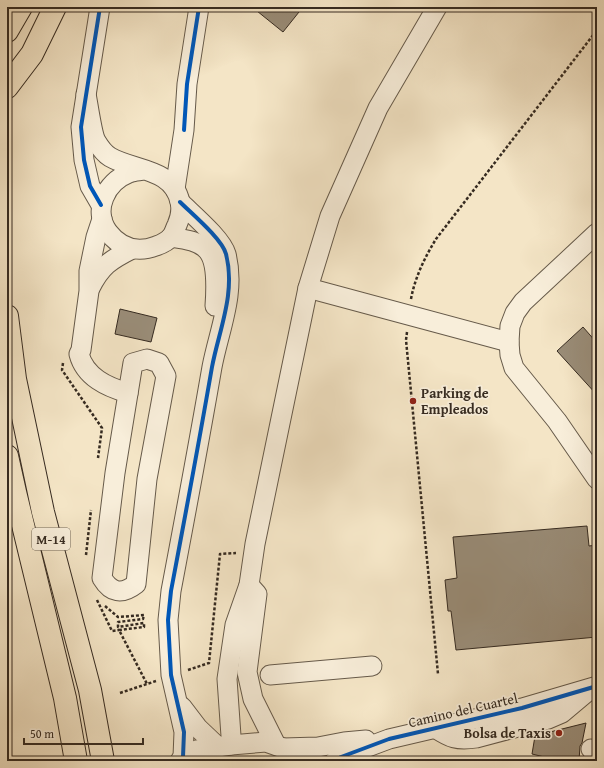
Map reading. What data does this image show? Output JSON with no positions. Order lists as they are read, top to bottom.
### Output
{
  "streets": {
    "highway": ["M-14"],
    "street": ["Camino del Cuartel"]
  },
  "places": ["Parking de Empleados", "Bolsa de Taxis"],
  "scale_bar": "50 m"
}
